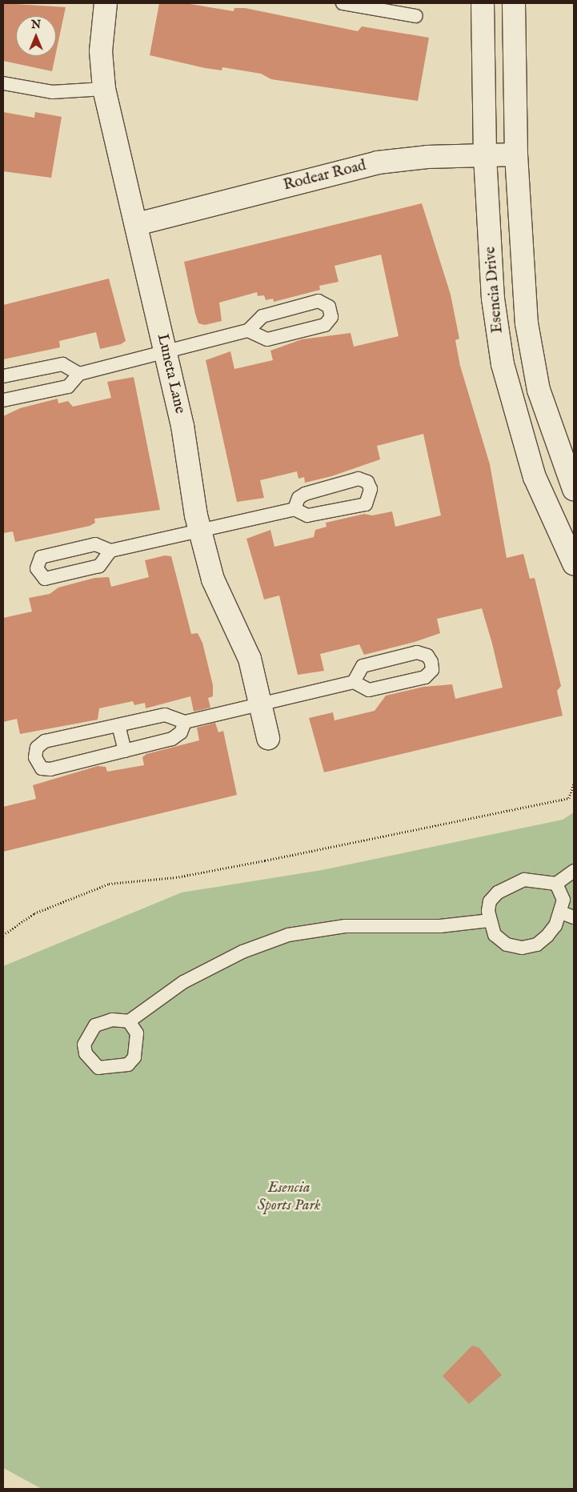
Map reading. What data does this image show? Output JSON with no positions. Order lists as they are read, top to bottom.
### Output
{
  "streets": {
    "street": ["Rodear Road", "Esencia Drive", "Luneta Lane"]
  },
  "crossings": [
    ["Rodear Road", "Esencia Drive"],
    ["Rodear Road", "Luneta Lane"]
  ],
  "parks": ["Esencia Sports Park"],
  "north": "top"
}
